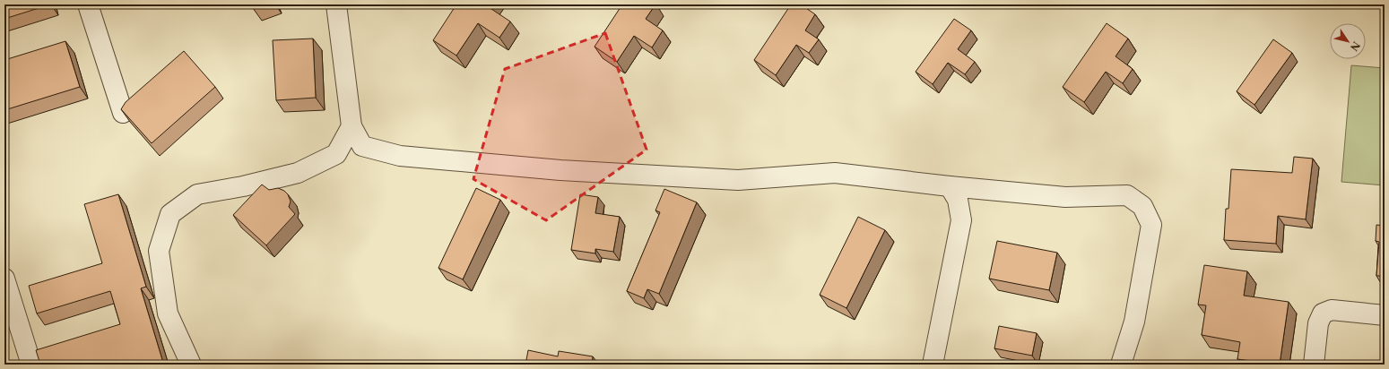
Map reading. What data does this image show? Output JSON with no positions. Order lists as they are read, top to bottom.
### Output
{
  "north": "bottom right"
}
